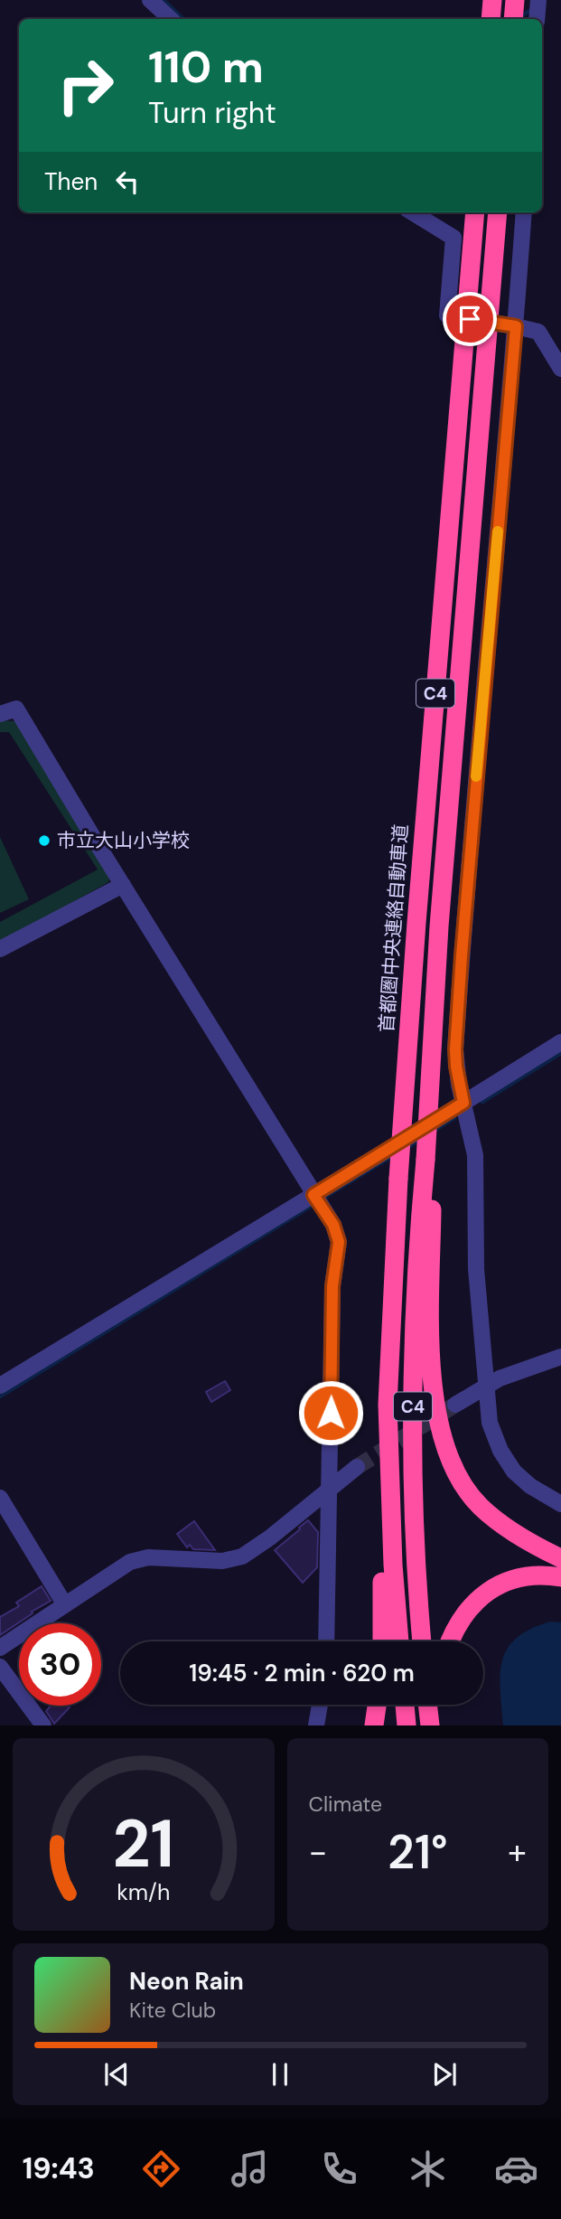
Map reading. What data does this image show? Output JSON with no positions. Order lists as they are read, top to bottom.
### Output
{
  "streets": {
    "highway": ["C4", "首都圏中央連絡自動車道"]
  },
  "places": ["市立大山小学校"],
  "page": {
    "turn": ["110 m", "Turn right"],
    "then": "Then",
    "limit": "30",
    "trip": "19:45 · 2 min · 620 m",
    "tile": "Climate",
    "heat": ["−", "21°", "+"],
    "song": ["Neon Rain", "Kite Club"],
    "tabs": "19:43",
    "gauge": ["21", "km/h"]
  }
}
